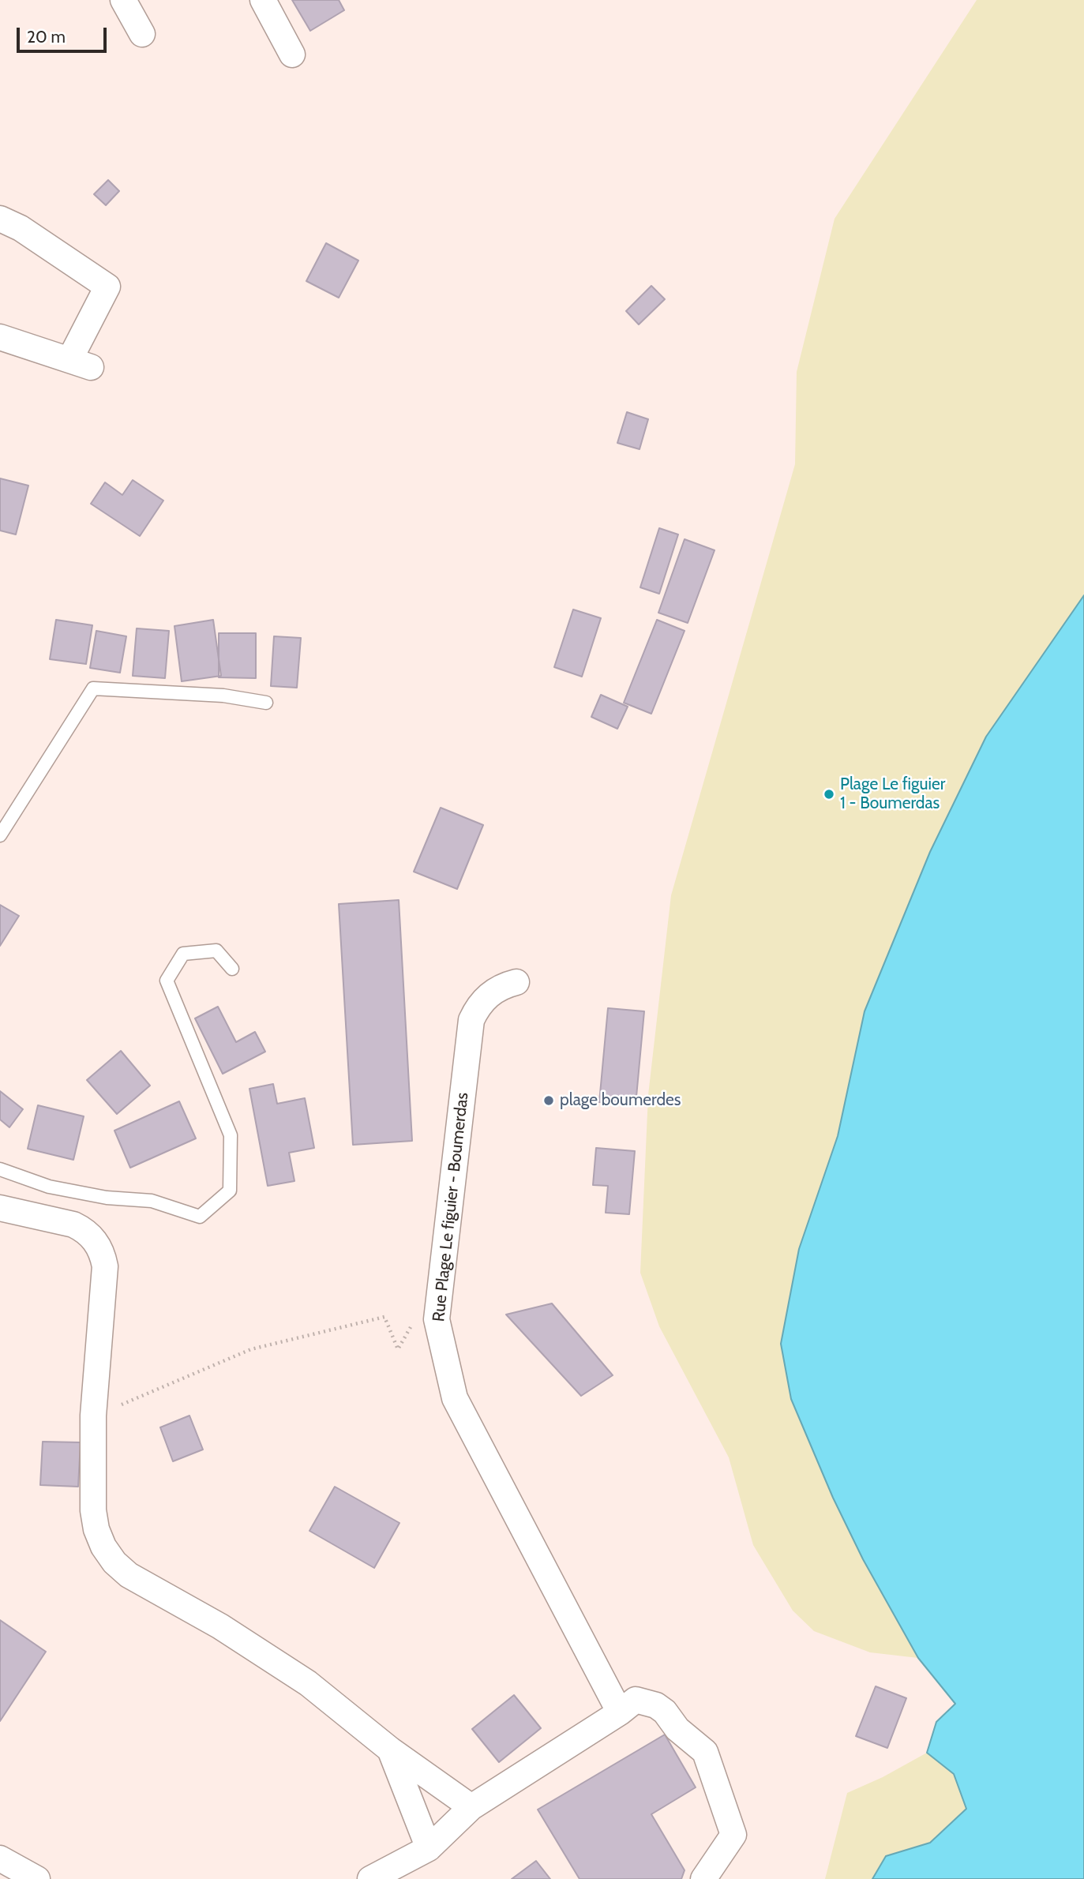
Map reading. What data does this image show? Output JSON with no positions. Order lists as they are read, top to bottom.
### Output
{
  "streets": {
    "street": ["Rue Plage Le figuier - Boumerdas"]
  },
  "places": ["Plage Le figuier 1 - Boumerdas", "plage boumerdes"],
  "scale_bar": "20 m"
}
